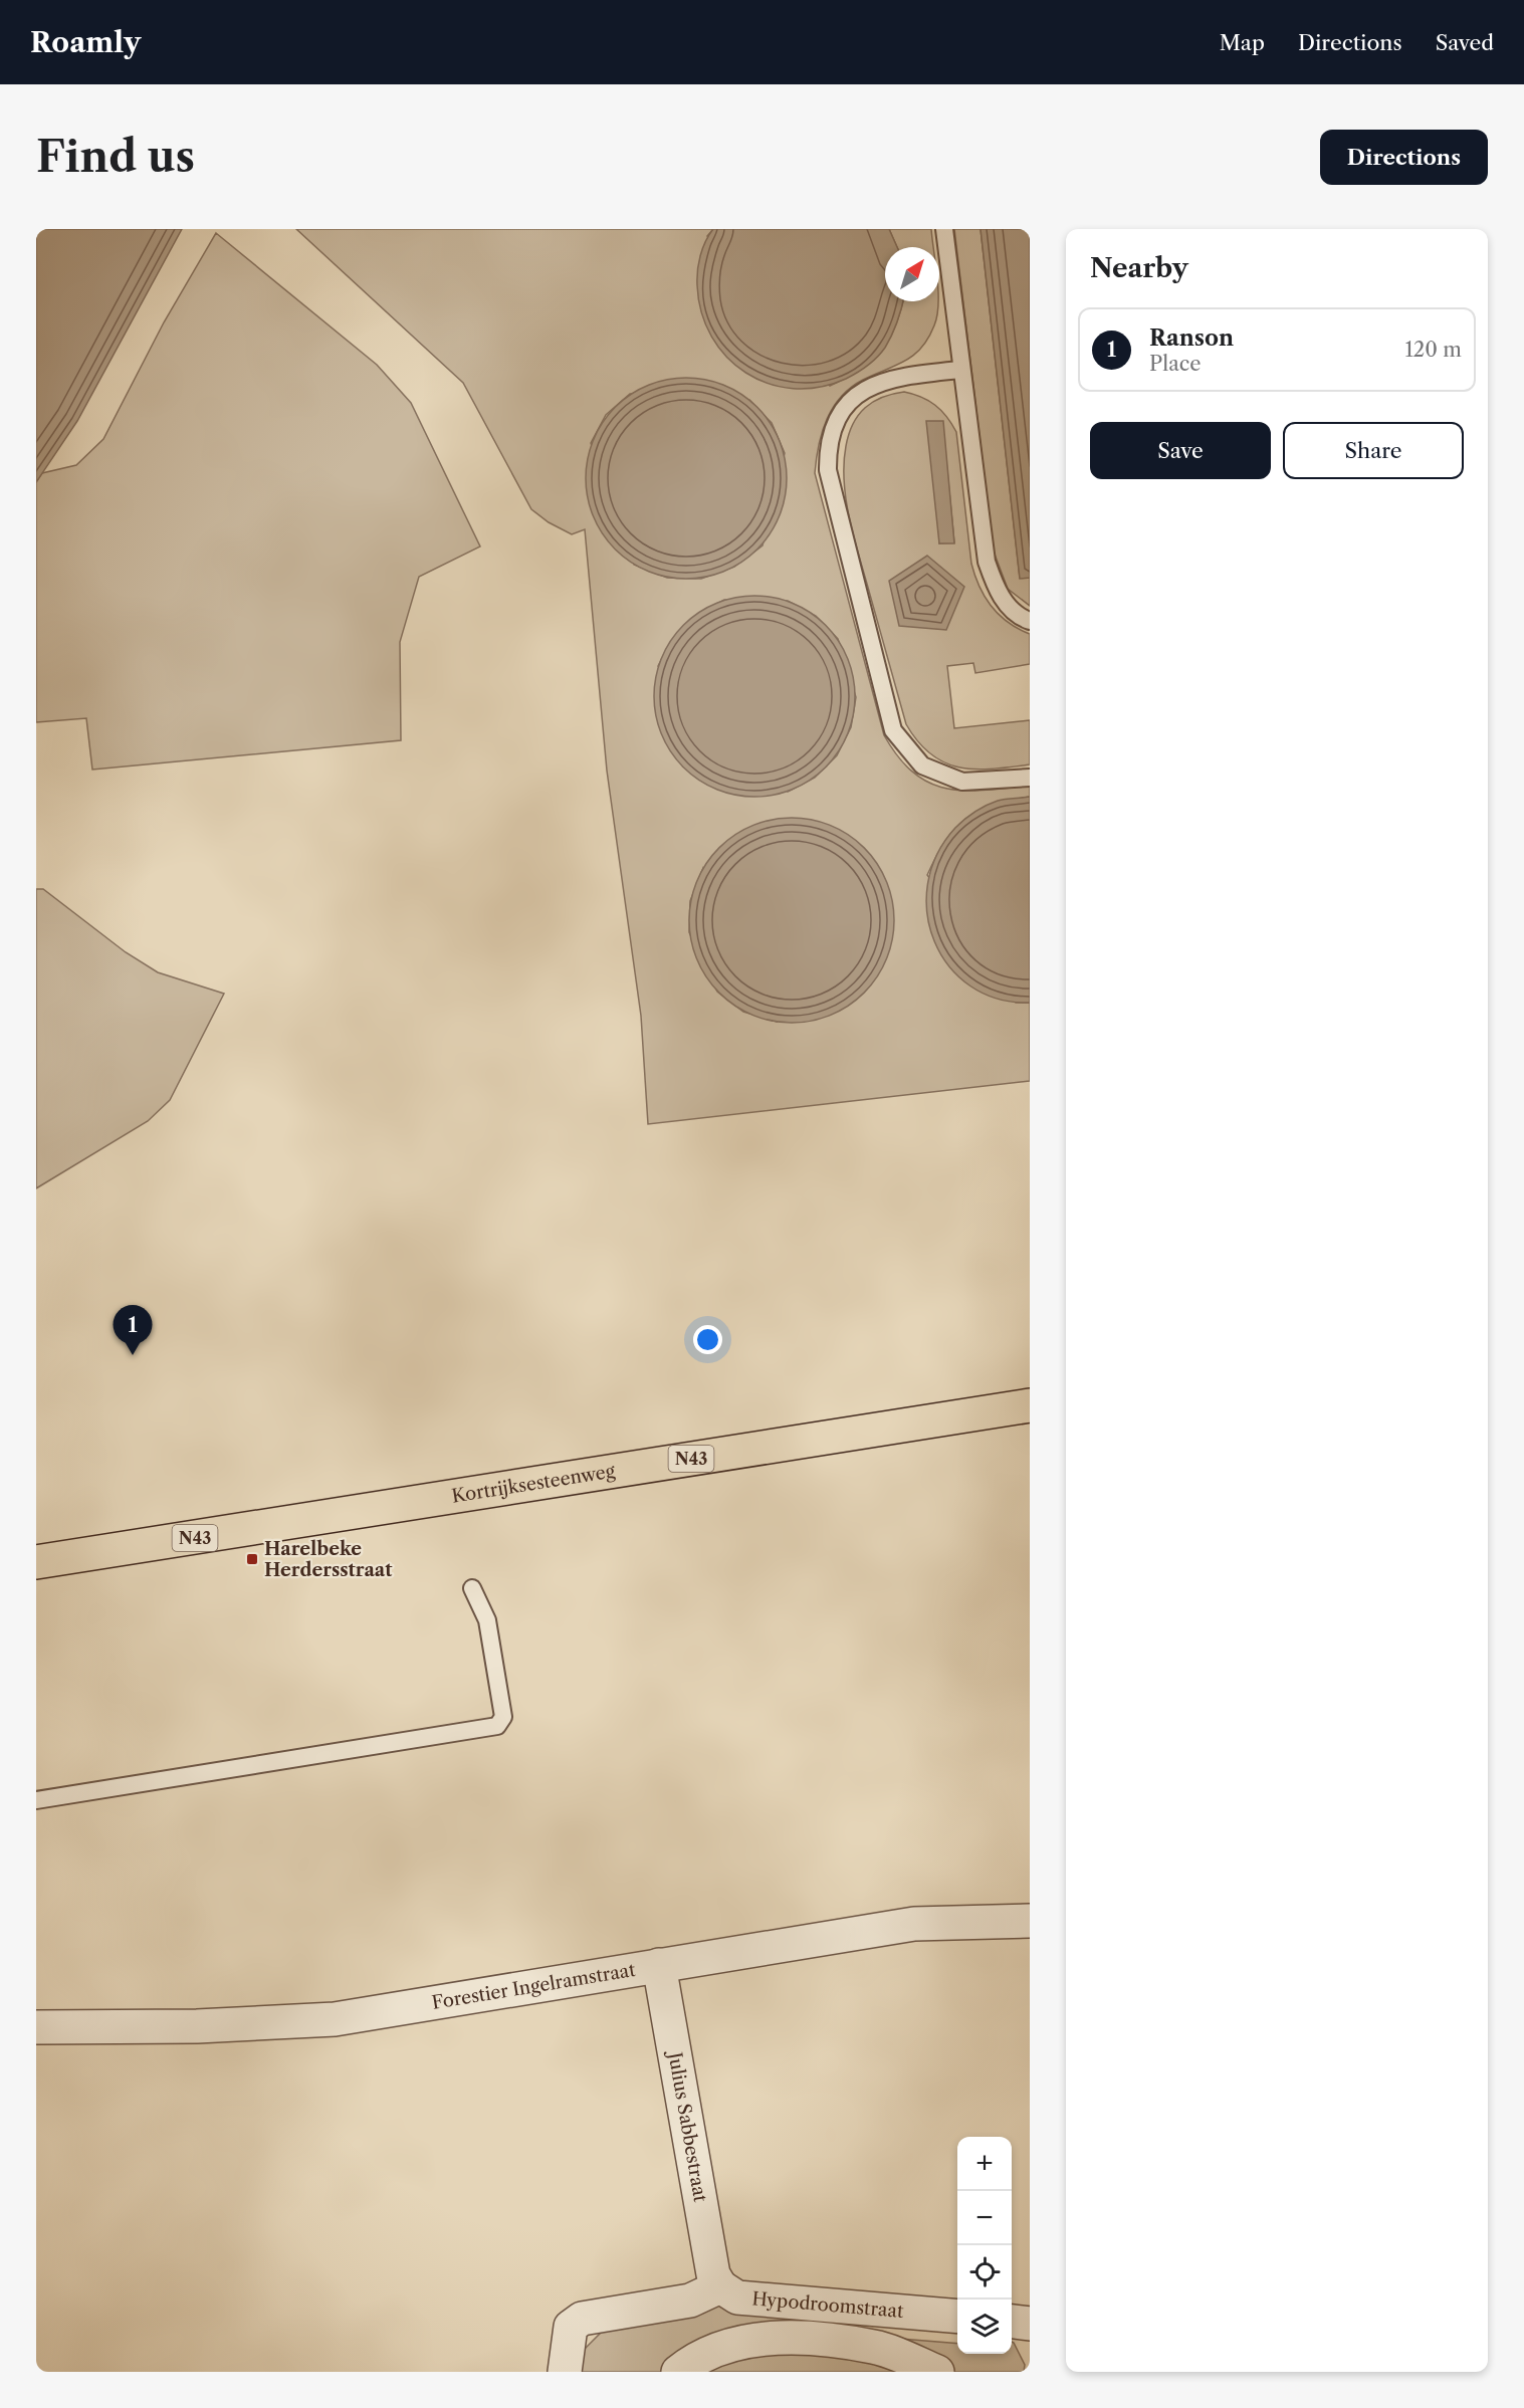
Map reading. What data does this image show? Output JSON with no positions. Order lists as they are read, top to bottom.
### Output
{
  "streets": {
    "main road": ["N43", "Kortrijksesteenweg"],
    "street": ["Forestier Ingelramstraat", "Julius Sabbestraat", "Hypodroomstraat"]
  },
  "crossings": [
    ["Forestier Ingelramstraat", "Julius Sabbestraat"],
    ["Julius Sabbestraat", "Hypodroomstraat"]
  ],
  "places": {
    "transit": ["Harelbeke Herdersstraat"]
  },
  "north": "top right",
  "page": {
    "header": "Roamly",
    "nav": ["Map", "Directions", "Saved"],
    "buttons": [
      "Directions",
      ["Save", "Share"]
    ],
    "title": "Find us",
    "heading": "Nearby",
    "list": [
      {
        "mark": "1",
        "name": "Ranson",
        "note": "Place",
        "value": "120 m"
      }
    ],
    "pins": "1",
    "map_buttons": ["+", "−"]
  }
}
